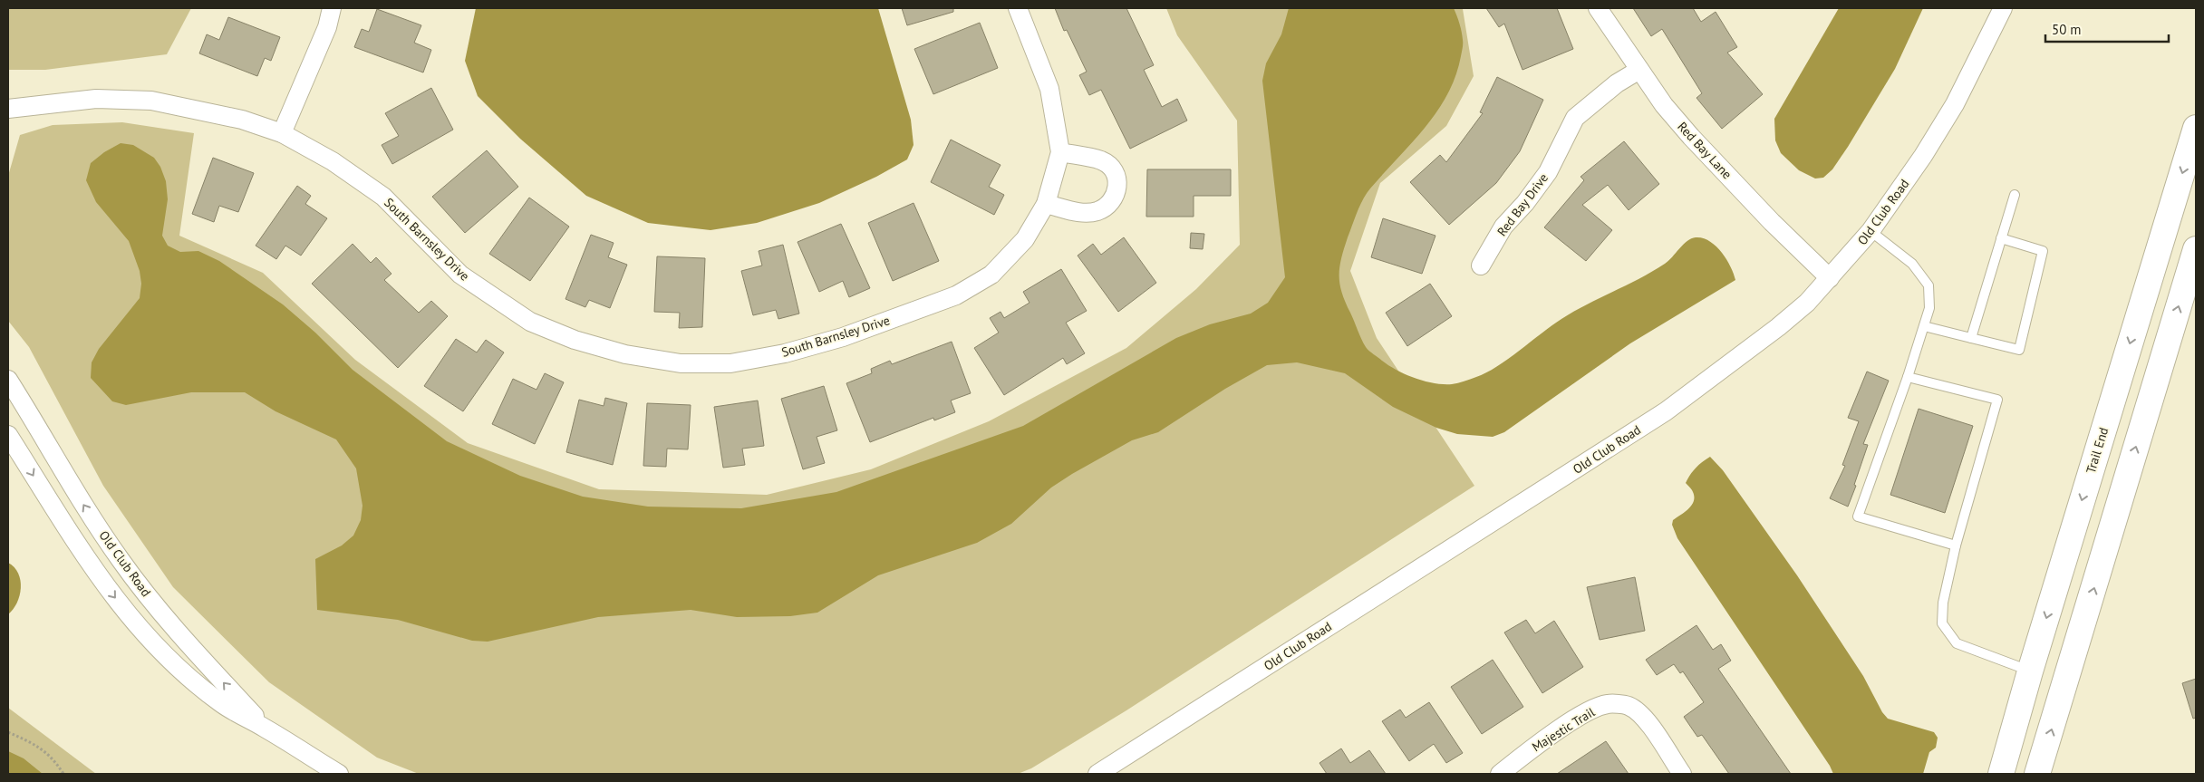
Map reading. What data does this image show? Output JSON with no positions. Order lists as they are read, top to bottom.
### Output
{
  "streets": {
    "street": [
      "Red Bay Lane",
      "Red Bay Drive",
      "Old Club Road",
      "South Barnsley Drive",
      "Trail End",
      "Majestic Trail"
    ]
  },
  "crossings": [
    ["Red Bay Lane", "Red Bay Drive"],
    ["Red Bay Lane", "Old Club Road"]
  ],
  "scale_bar": "50 m"
}
